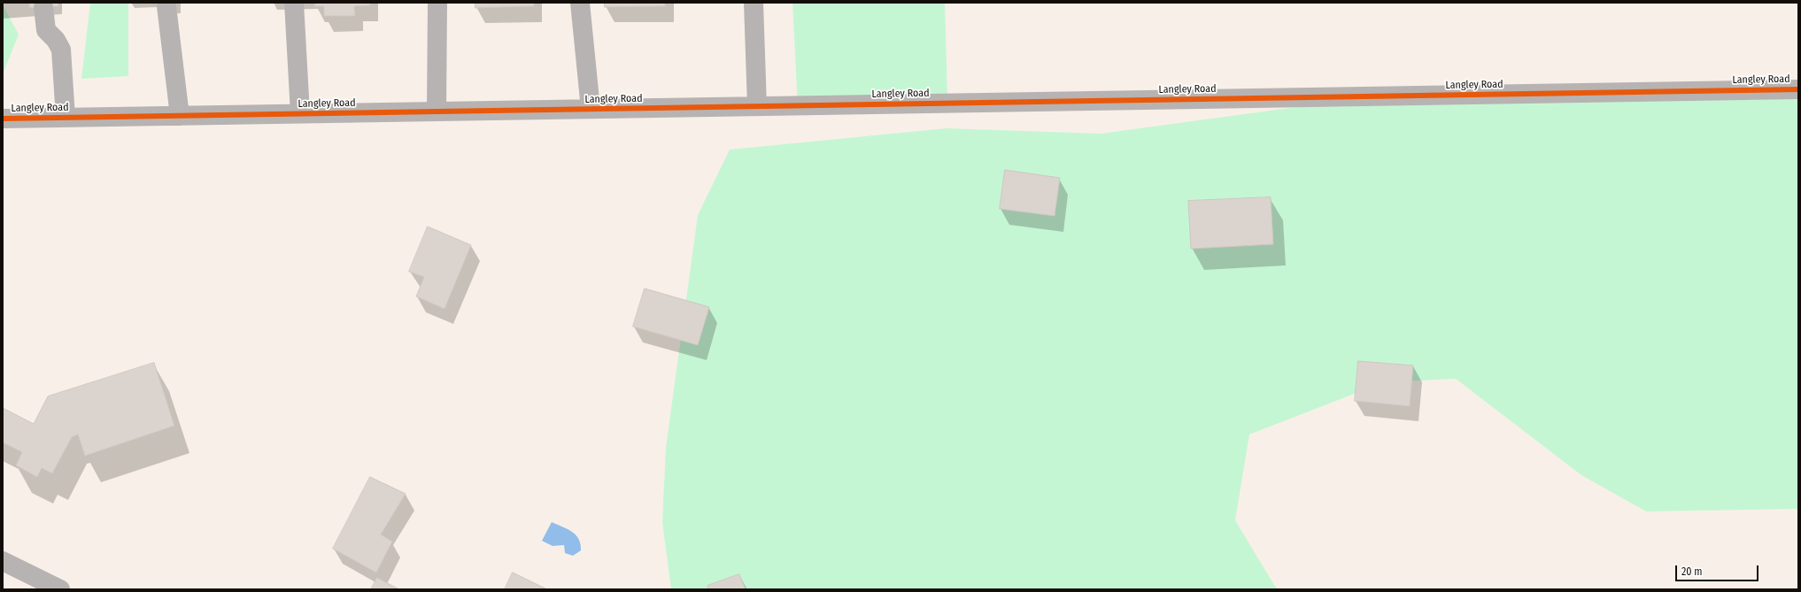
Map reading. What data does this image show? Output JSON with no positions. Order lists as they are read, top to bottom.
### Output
{
  "streets": {
    "street": ["Langley Road"]
  },
  "scale_bar": "20 m"
}
